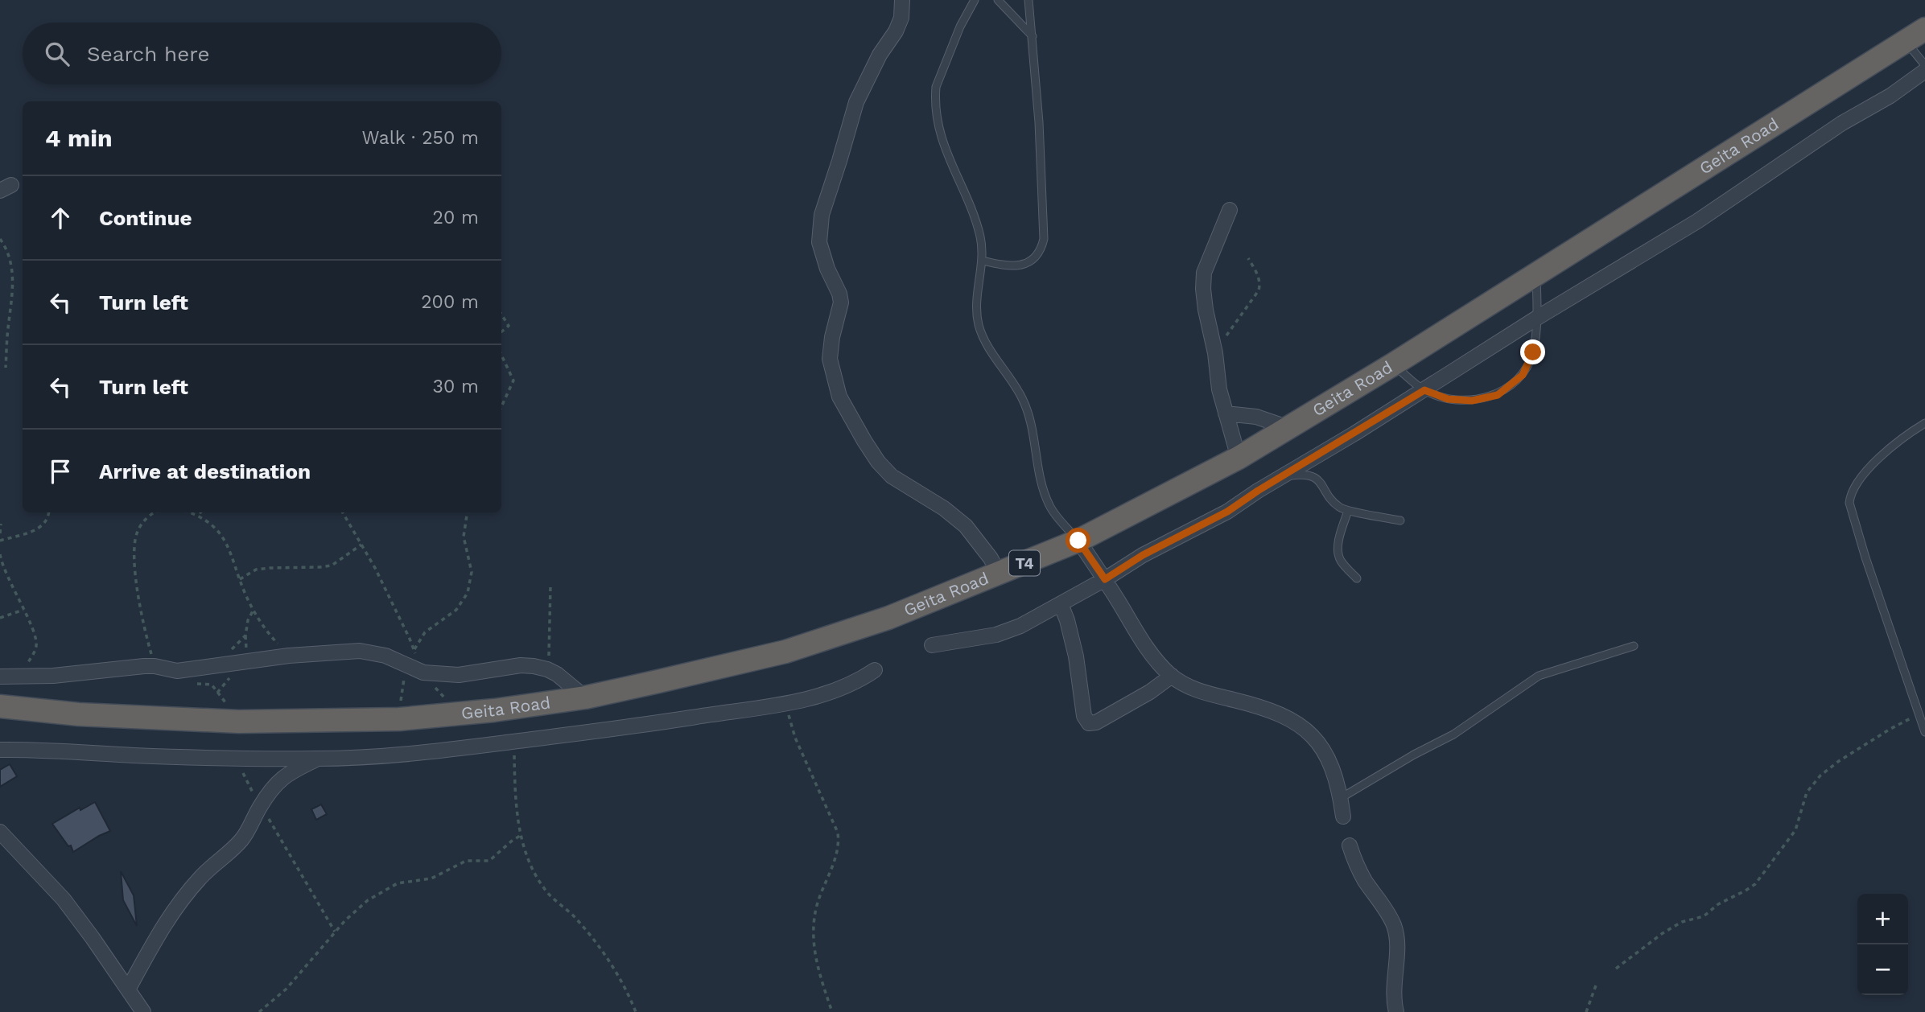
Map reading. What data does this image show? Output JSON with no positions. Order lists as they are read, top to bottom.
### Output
{
  "streets": {
    "highway": ["Geita Road", "T4"]
  },
  "page": {
    "search": "Search here",
    "heading": ["4 min", "Walk · 250 m"],
    "list": [
      ["Continue", "20 m"],
      ["Turn left", "200 m"],
      ["Turn left", "30 m"],
      "Arrive at destination"
    ],
    "map_buttons": ["+", "−"]
  }
}
